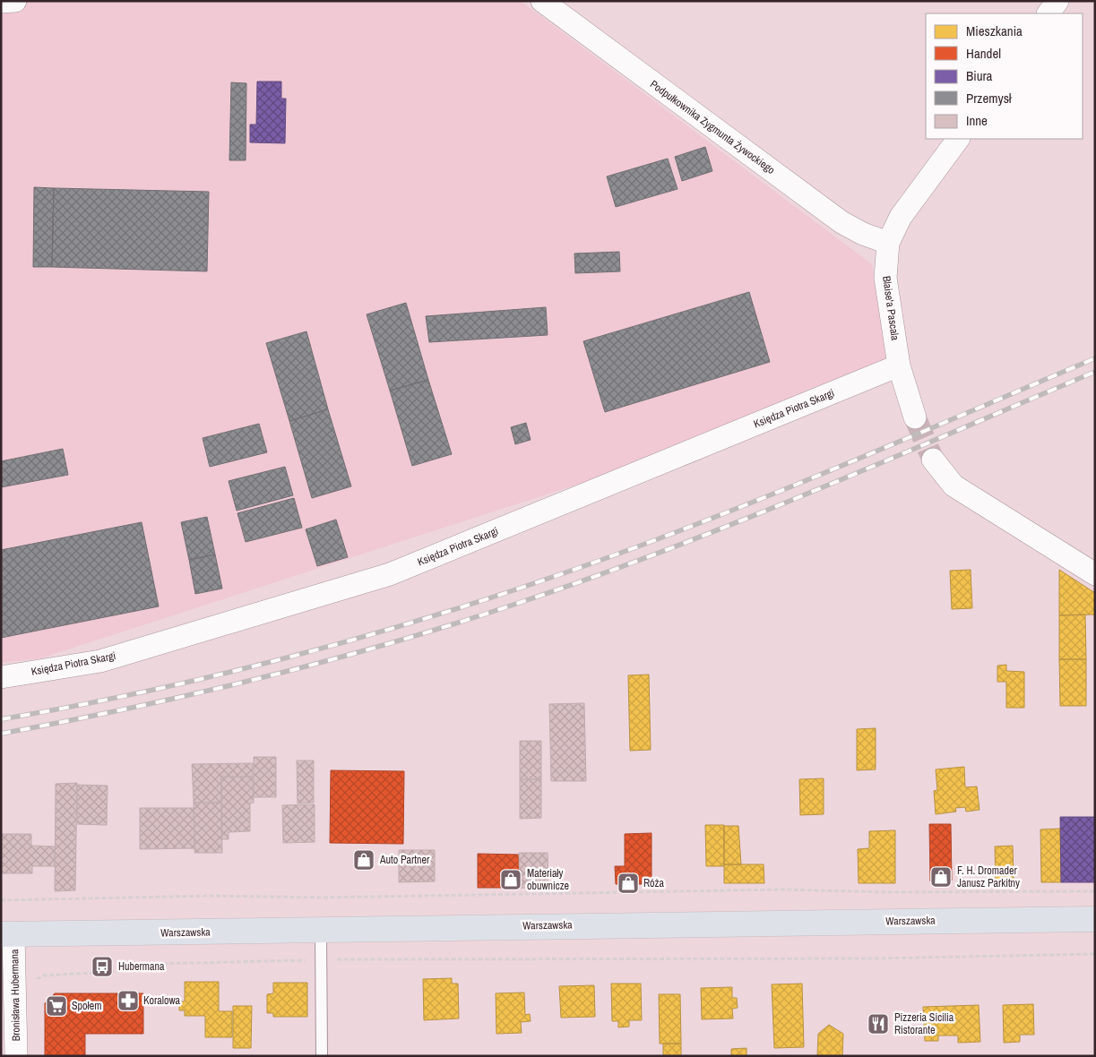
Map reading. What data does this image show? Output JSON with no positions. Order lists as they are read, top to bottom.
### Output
{
  "streets": {
    "main road": ["Warszawska"],
    "street": [
      "Podpułkownika Zygmunta Żywockiego",
      "Blaise'a Pascala",
      "Księdza Piotra Skargi",
      "Bronisława Hubermana"
    ]
  },
  "crossings": [
    ["Podpułkownika Zygmunta Żywockiego", "Blaise'a Pascala"],
    ["Blaise'a Pascala", "Księdza Piotra Skargi"],
    ["Warszawska", "Bronisława Hubermana"]
  ],
  "places": {
    "shop": [
      "Auto Partner",
      "F. H. Dromader Janusz Parkitny",
      "Materiały obuwnicze",
      "Róża"
    ],
    "bus stop": ["Hubermana"],
    "pharmacy": ["Koralowa"],
    "supermarket": ["Społem"],
    "restaurant": ["Pizzeria Sicilia Ristorante"]
  },
  "legend": [
    "Mieszkania",
    "Handel",
    "Biura",
    "Przemysł",
    "Inne"
  ]
}
